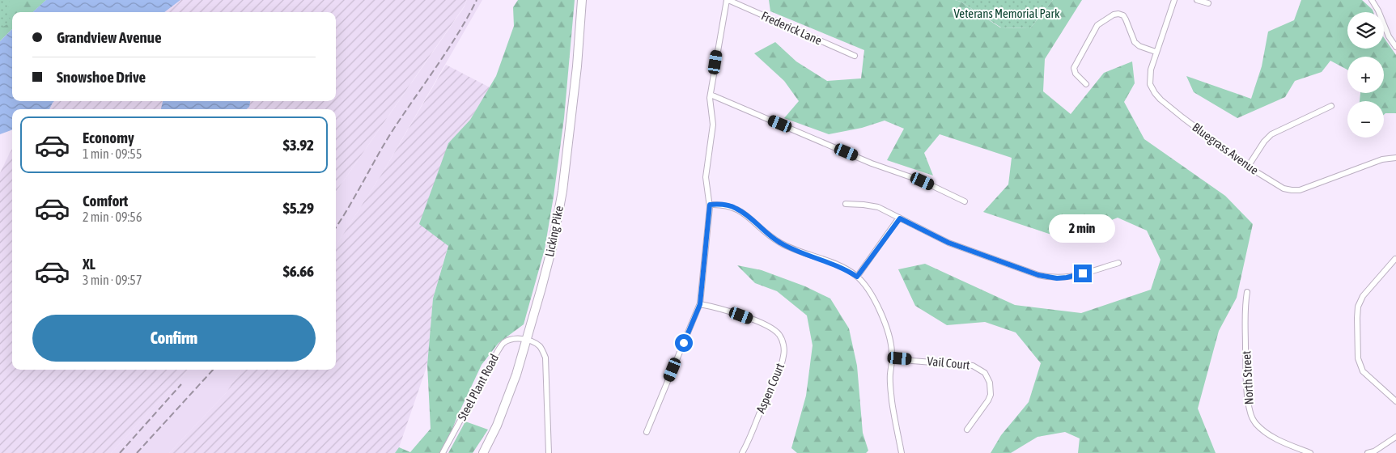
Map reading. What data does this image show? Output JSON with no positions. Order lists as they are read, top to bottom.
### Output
{
  "streets": {
    "main road": ["Licking Pike"],
    "street": [
      "Frederick Lane",
      "Bluegrass Avenue",
      "Vail Court",
      "North Street",
      "Steel Plant Road",
      "Aspen Court"
    ]
  },
  "crossings": [
    ["Licking Pike", "Steel Plant Road"]
  ],
  "parks": ["Veterans Memorial Park"],
  "page": {
    "map_buttons": ["+", "−"],
    "banner": ["Grandview Avenue", "Snowshoe Drive"],
    "list": [
      {
        "name": "Economy",
        "note": "1 min · 09:55",
        "value": "$3.92"
      },
      {
        "name": "Comfort",
        "note": "2 min · 09:56",
        "value": "$5.29"
      },
      {
        "name": "XL",
        "note": "3 min · 09:57",
        "value": "$6.66"
      }
    ],
    "bubble": "2 min",
    "buttons": "Confirm"
  }
}
